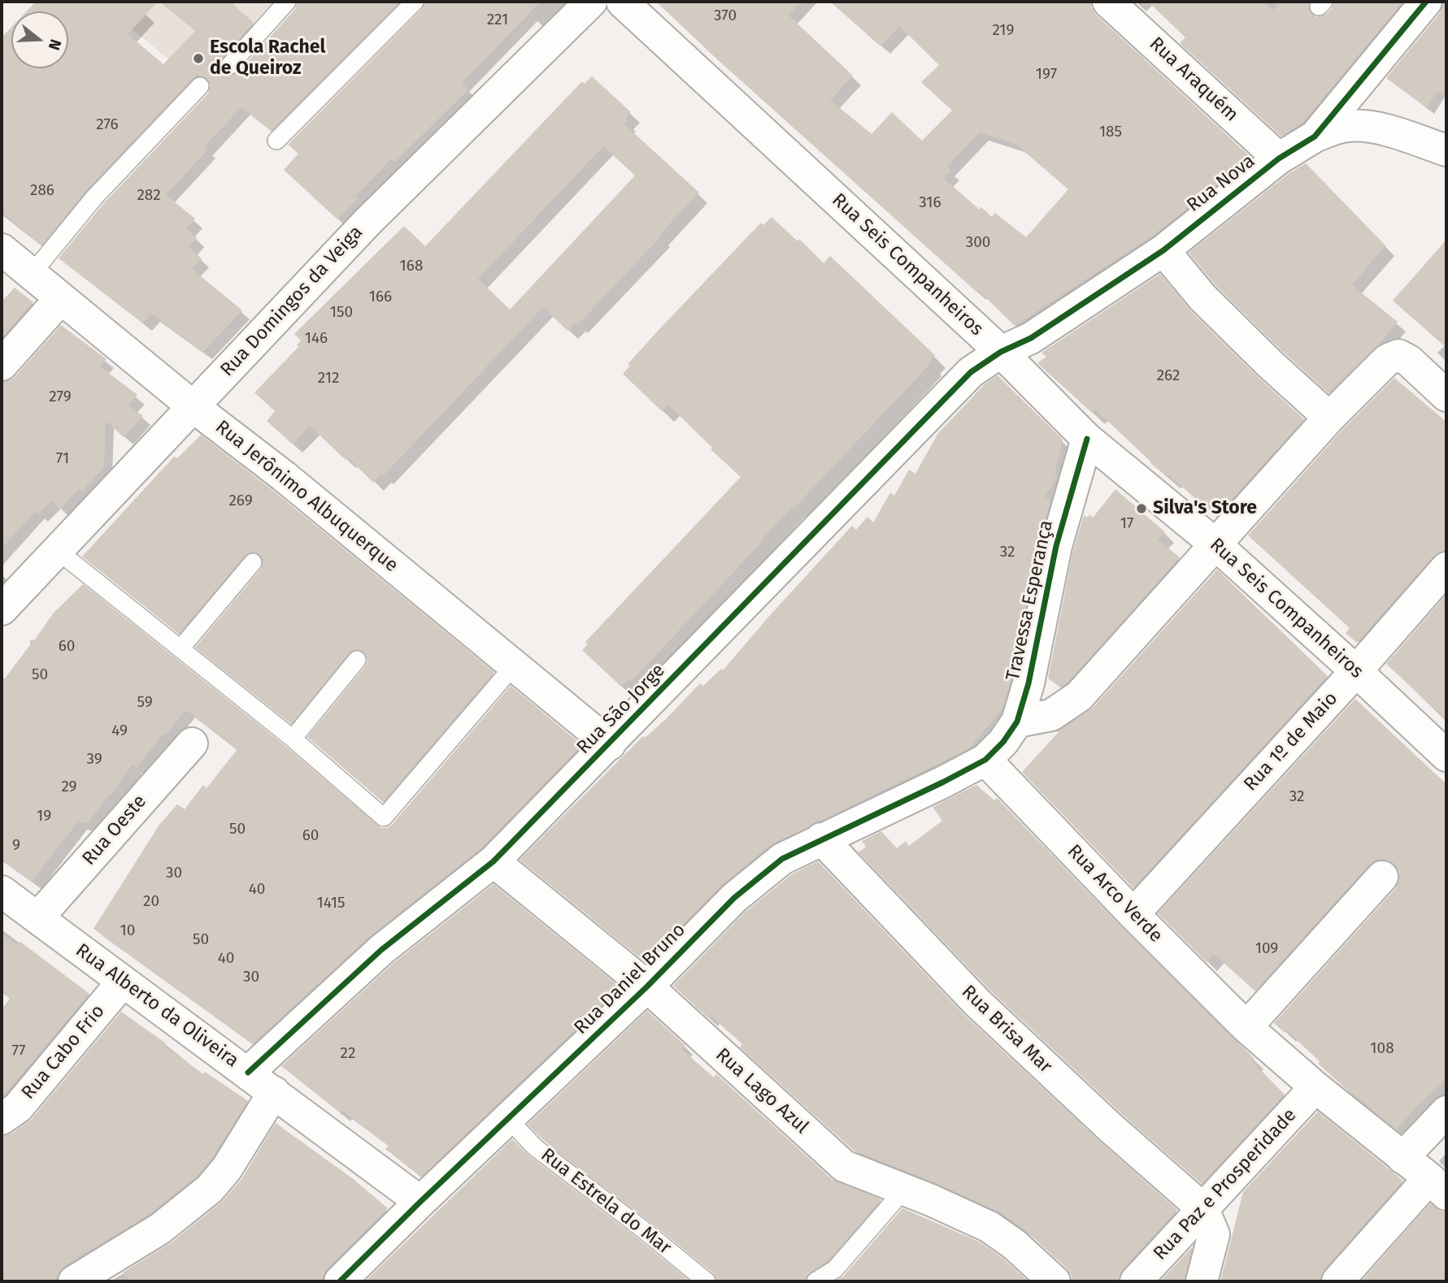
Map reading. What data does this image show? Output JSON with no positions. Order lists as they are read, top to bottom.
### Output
{
  "streets": {
    "street": [
      "Rua Araquém",
      "Rua Nova",
      "Rua Seis Companheiros",
      "Rua Domingos da Veiga",
      "Rua Jerônimo Albuquerque",
      "Travessa Esperança",
      "Rua São Jorge",
      "Rua 1º de Maio",
      "Rua Oeste",
      "Rua Arco Verde",
      "Rua Daniel Bruno",
      "Rua Alberto da Oliveira",
      "Rua Brisa Mar",
      "Rua Cabo Frio",
      "Rua Lago Azul",
      "Rua Paz e Prosperidade"
    ],
    "lane": ["Rua Estrela do Mar"]
  },
  "crossings": [
    ["Rua Araquém", "Rua Nova"],
    ["Rua Nova", "Rua Seis Companheiros"],
    ["Rua Nova", "Rua São Jorge"],
    ["Rua Seis Companheiros", "Travessa Esperança"],
    ["Rua Seis Companheiros", "Rua São Jorge"],
    ["Rua Seis Companheiros", "Rua 1º de Maio"],
    ["Rua Domingos da Veiga", "Rua Jerônimo Albuquerque"],
    ["Rua Jerônimo Albuquerque", "Rua São Jorge"],
    ["Travessa Esperança", "Rua Arco Verde"],
    ["Travessa Esperança", "Rua Daniel Bruno"],
    ["Rua São Jorge", "Rua Alberto da Oliveira"],
    ["Rua São Jorge", "Rua Lago Azul"],
    ["Rua 1º de Maio", "Rua Arco Verde"],
    ["Rua Oeste", "Rua Alberto da Oliveira"],
    ["Rua Arco Verde", "Rua Daniel Bruno"],
    ["Rua Arco Verde", "Rua Paz e Prosperidade"],
    ["Rua Daniel Bruno", "Rua Alberto da Oliveira"],
    ["Rua Daniel Bruno", "Rua Brisa Mar"],
    ["Rua Daniel Bruno", "Rua Lago Azul"],
    ["Rua Daniel Bruno", "Rua Estrela do Mar"],
    ["Rua Alberto da Oliveira", "Rua Cabo Frio"],
    ["Rua Brisa Mar", "Rua Paz e Prosperidade"]
  ],
  "places": ["Escola Rachel de Queiroz", "Silva's Store"],
  "house_numbers": [
    "370",
    "221",
    "219",
    "197",
    "276",
    "185",
    "286",
    "282",
    "316",
    "300",
    "168",
    "166",
    "150",
    "146",
    "262",
    "212",
    "279",
    "71",
    "269",
    "17",
    "32",
    "60",
    "50",
    "59",
    "49",
    "39",
    "29",
    "32",
    "19",
    "50",
    "60",
    "9",
    "30",
    "40",
    "20",
    "1415",
    "10",
    "50",
    "109",
    "40",
    "30",
    "108",
    "77",
    "22"
  ],
  "north": "right"
}
